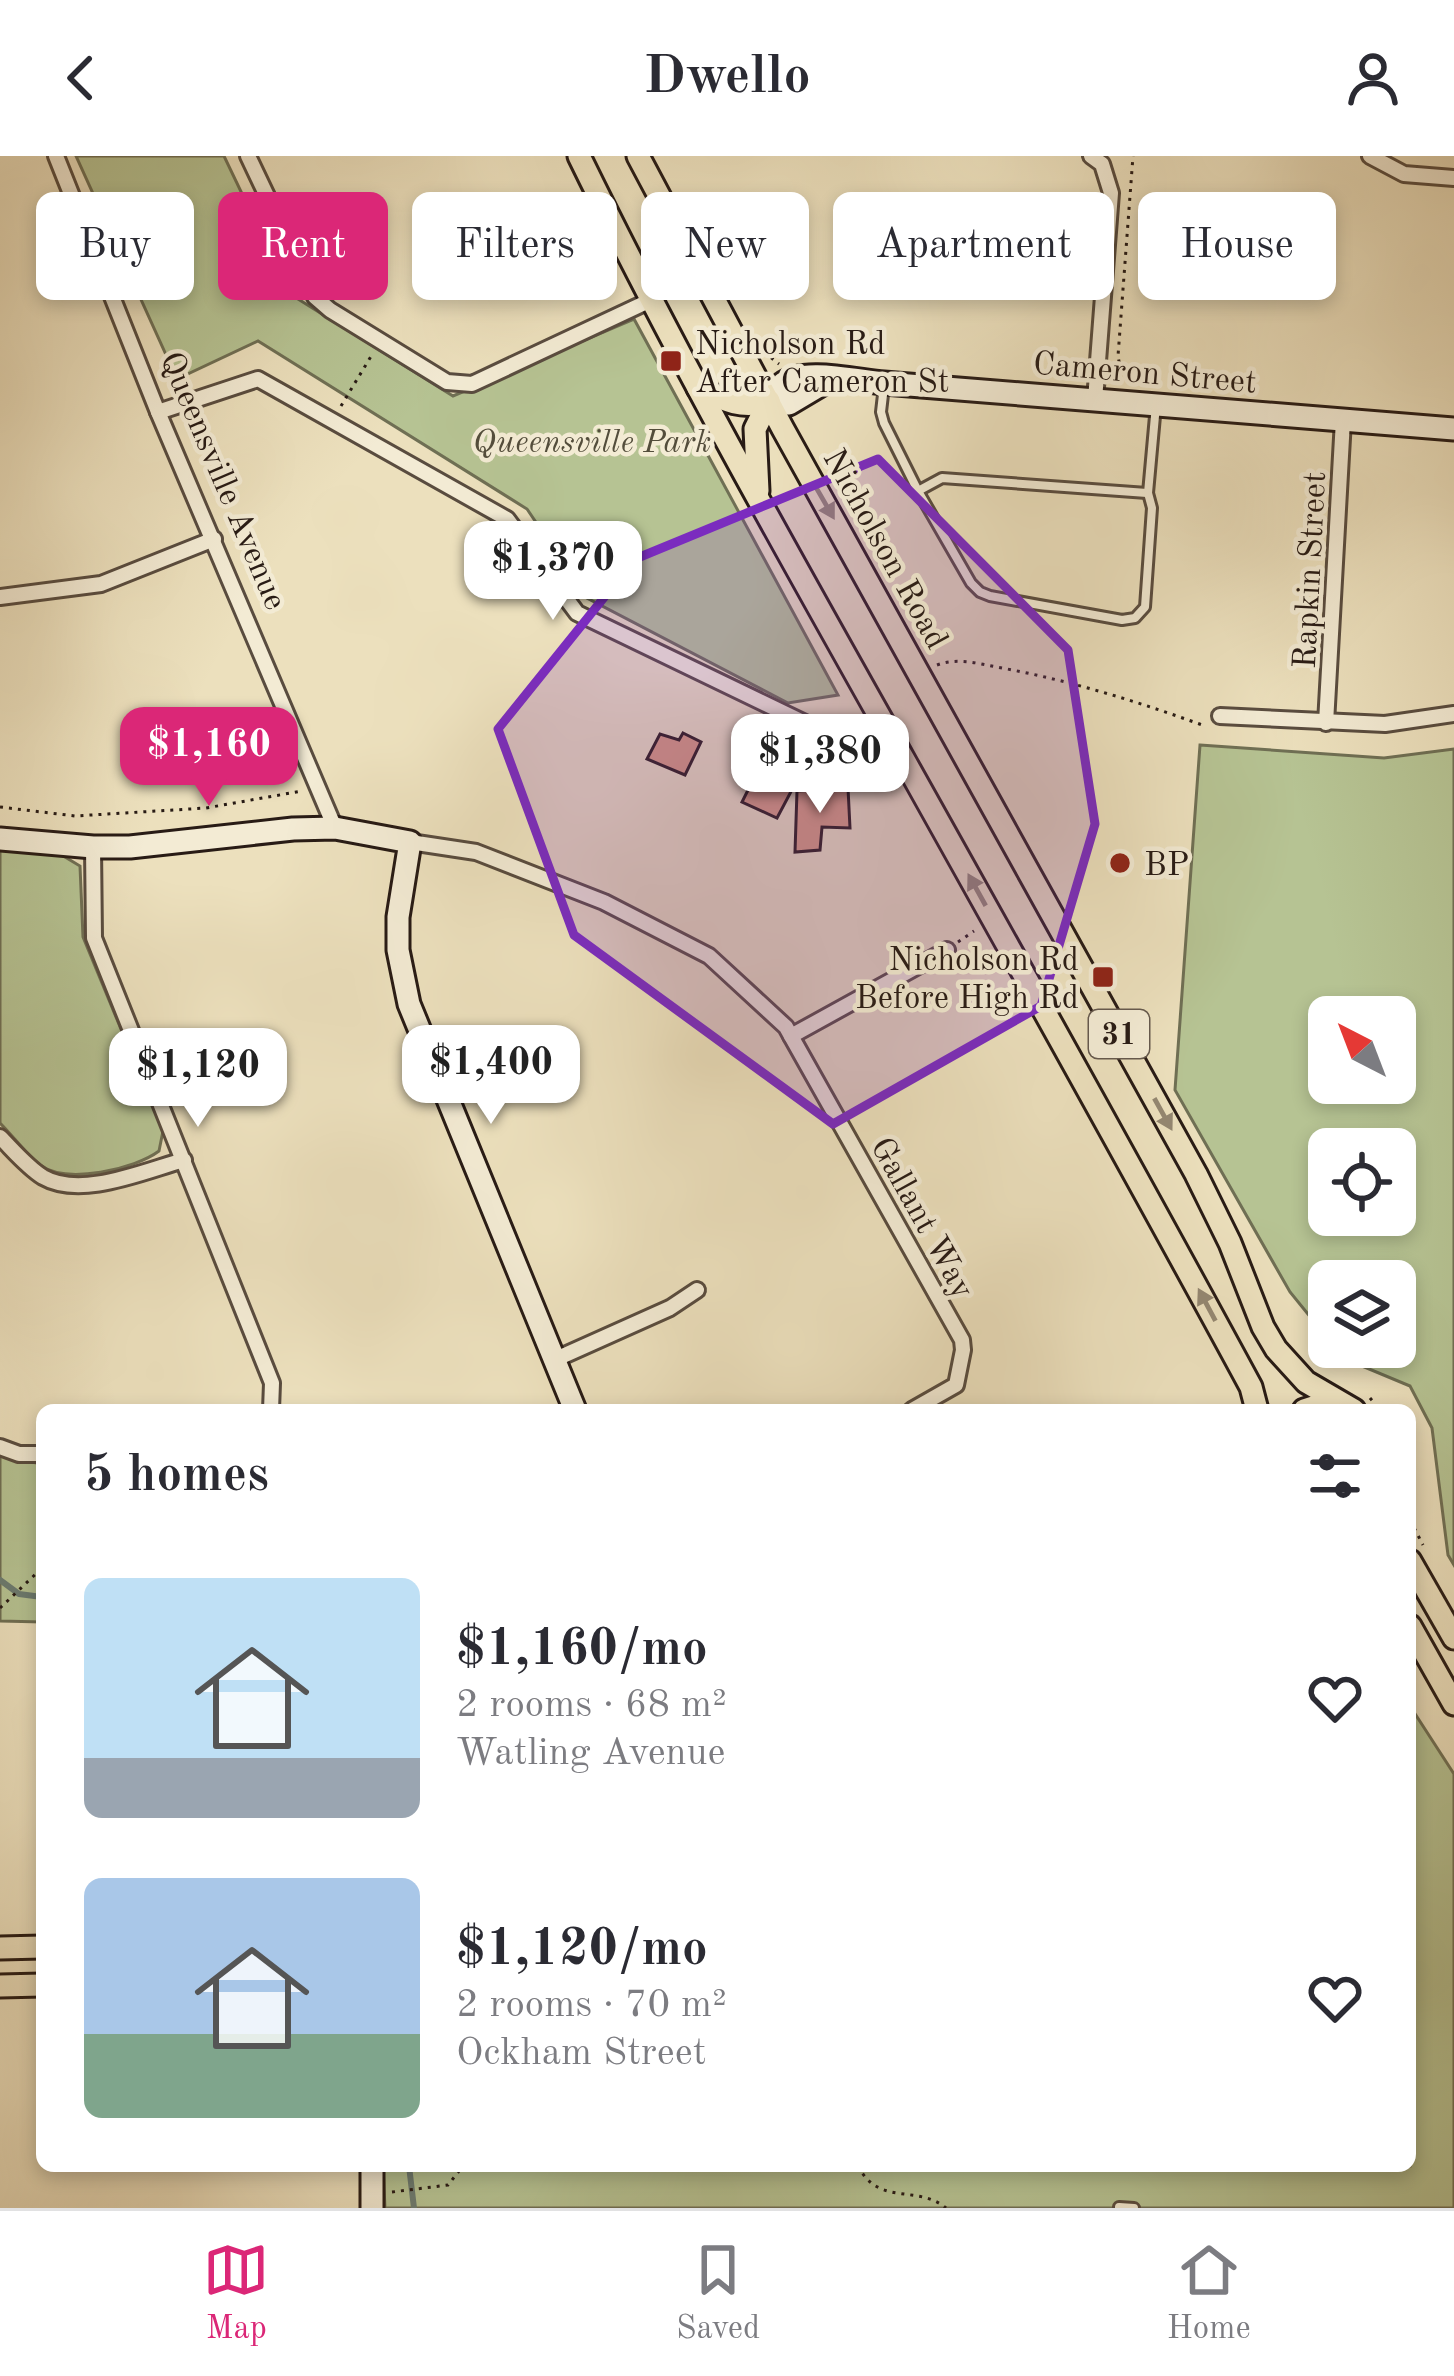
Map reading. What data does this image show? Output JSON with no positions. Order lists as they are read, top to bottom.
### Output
{
  "streets": {
    "main road": ["Nicholson Road", "31"],
    "street": [
      "Cameron Street",
      "Queensville Avenue",
      "Rapkin Street",
      "Gallant Way"
    ]
  },
  "crossings": [
    ["Cameron Street", "Nicholson Road"],
    ["Cameron Street", "Rapkin Street"]
  ],
  "parks": ["Queensville Park"],
  "places": {
    "transit": ["Nicholson Rd After Cameron St", "Nicholson Rd Before High Rd"],
    "other": ["BP"]
  },
  "north": "top left",
  "page": {
    "header": "Dwello",
    "chip": [
      "Buy",
      "Rent",
      "Filters",
      "New",
      "Apartment",
      "House"
    ],
    "price": [
      "$1,370",
      "$1,160",
      "$1,380",
      "$1,400",
      "$1,120"
    ],
    "heading": "5 homes",
    "list": [
      {
        "name": "$1,160/mo",
        "note": "2 rooms · 68 m² · Watling Avenue"
      },
      {
        "name": "$1,120/mo",
        "note": "2 rooms · 70 m² · Ockham Street"
      }
    ],
    "tabs": ["Map", "Saved", "Home"]
  }
}
